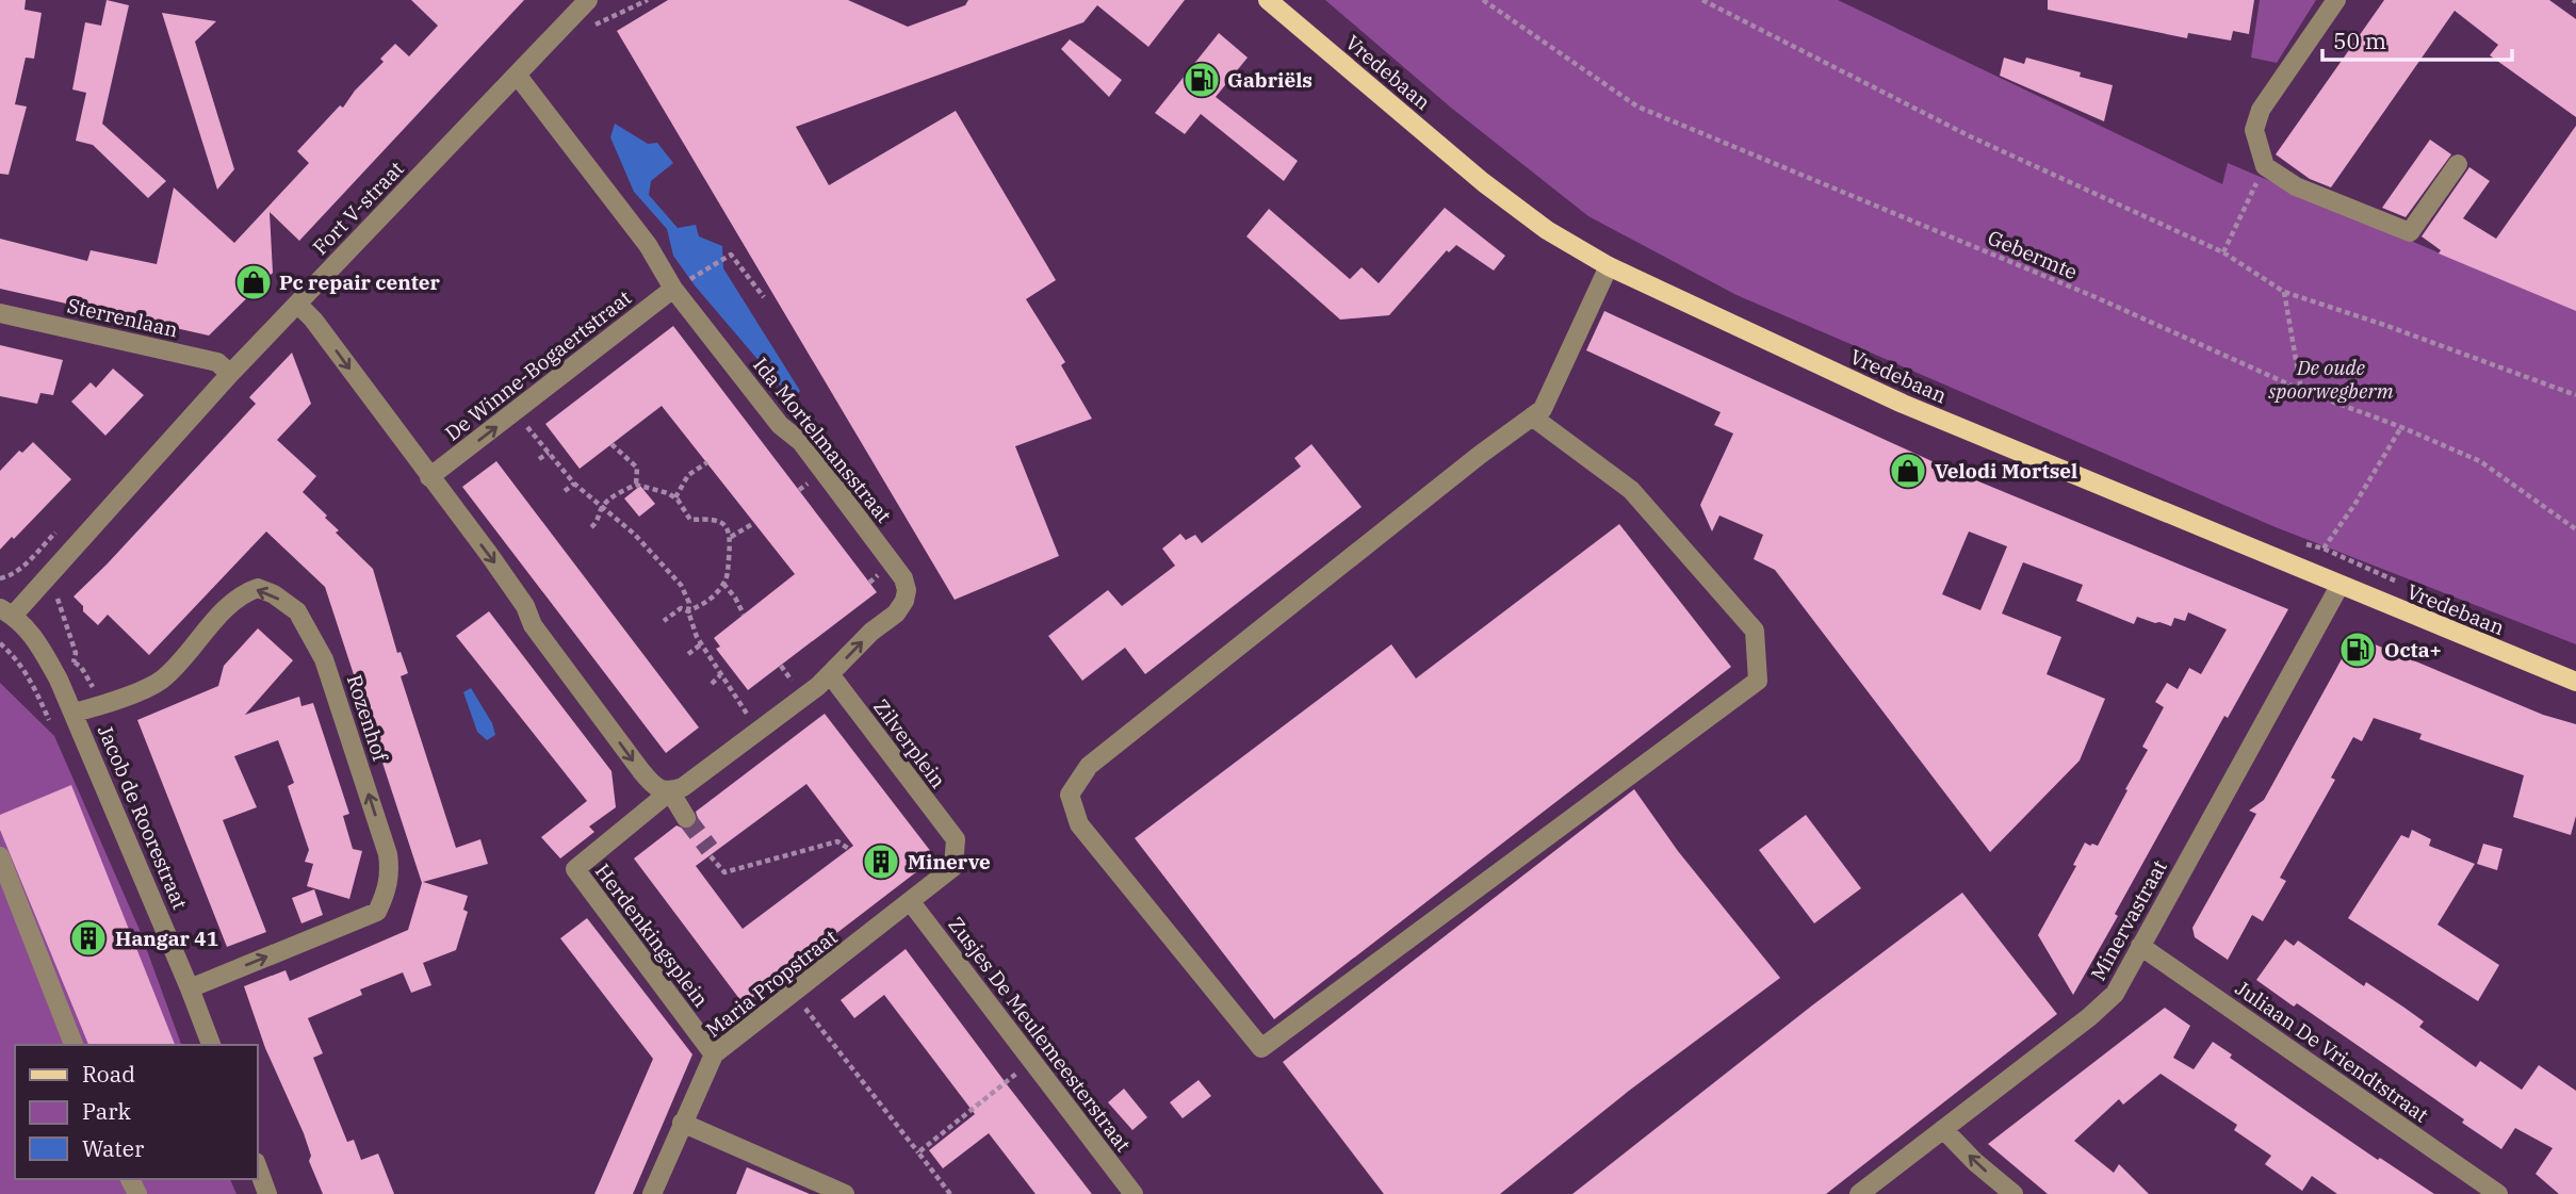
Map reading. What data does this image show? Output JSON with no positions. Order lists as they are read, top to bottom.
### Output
{
  "streets": {
    "main road": ["Vredebaan"],
    "street": [
      "Fort V-straat",
      "Sterrenlaan",
      "De Winne-Bogaertstraat",
      "Ida Mortelmansstraat",
      "Rozenhof",
      "Zilverplein",
      "Jacob de Roorestraat",
      "Minervastraat",
      "Herdenkingsplein",
      "Maria Propstraat",
      "Zusjes De Meulemeesterstraat",
      "Juliaan De Vriendtstraat"
    ],
    "path": ["Gebermte"]
  },
  "crossings": [
    ["Vredebaan", "Minervastraat"],
    ["Fort V-straat", "Sterrenlaan"],
    ["Fort V-straat", "Ida Mortelmansstraat"],
    ["Fort V-straat", "Jacob de Roorestraat"],
    ["De Winne-Bogaertstraat", "Ida Mortelmansstraat"],
    ["Ida Mortelmansstraat", "Zilverplein"],
    ["Ida Mortelmansstraat", "Herdenkingsplein"],
    ["Rozenhof", "Jacob de Roorestraat"],
    ["Zilverplein", "Maria Propstraat"],
    ["Minervastraat", "Juliaan De Vriendtstraat"],
    ["Herdenkingsplein", "Maria Propstraat"],
    ["Maria Propstraat", "Zusjes De Meulemeesterstraat"]
  ],
  "one_way": ["Ida Mortelmansstraat"],
  "parks": ["De oude spoorwegberm"],
  "places": {
    "fuel station": ["Gabriëls", "Octa+"],
    "shop": ["Pc repair center", "Velodi Mortsel"],
    "building": ["Minerve", "Hangar 41"]
  },
  "legend": ["Road", "Park", "Water"],
  "scale_bar": "50 m"
}
